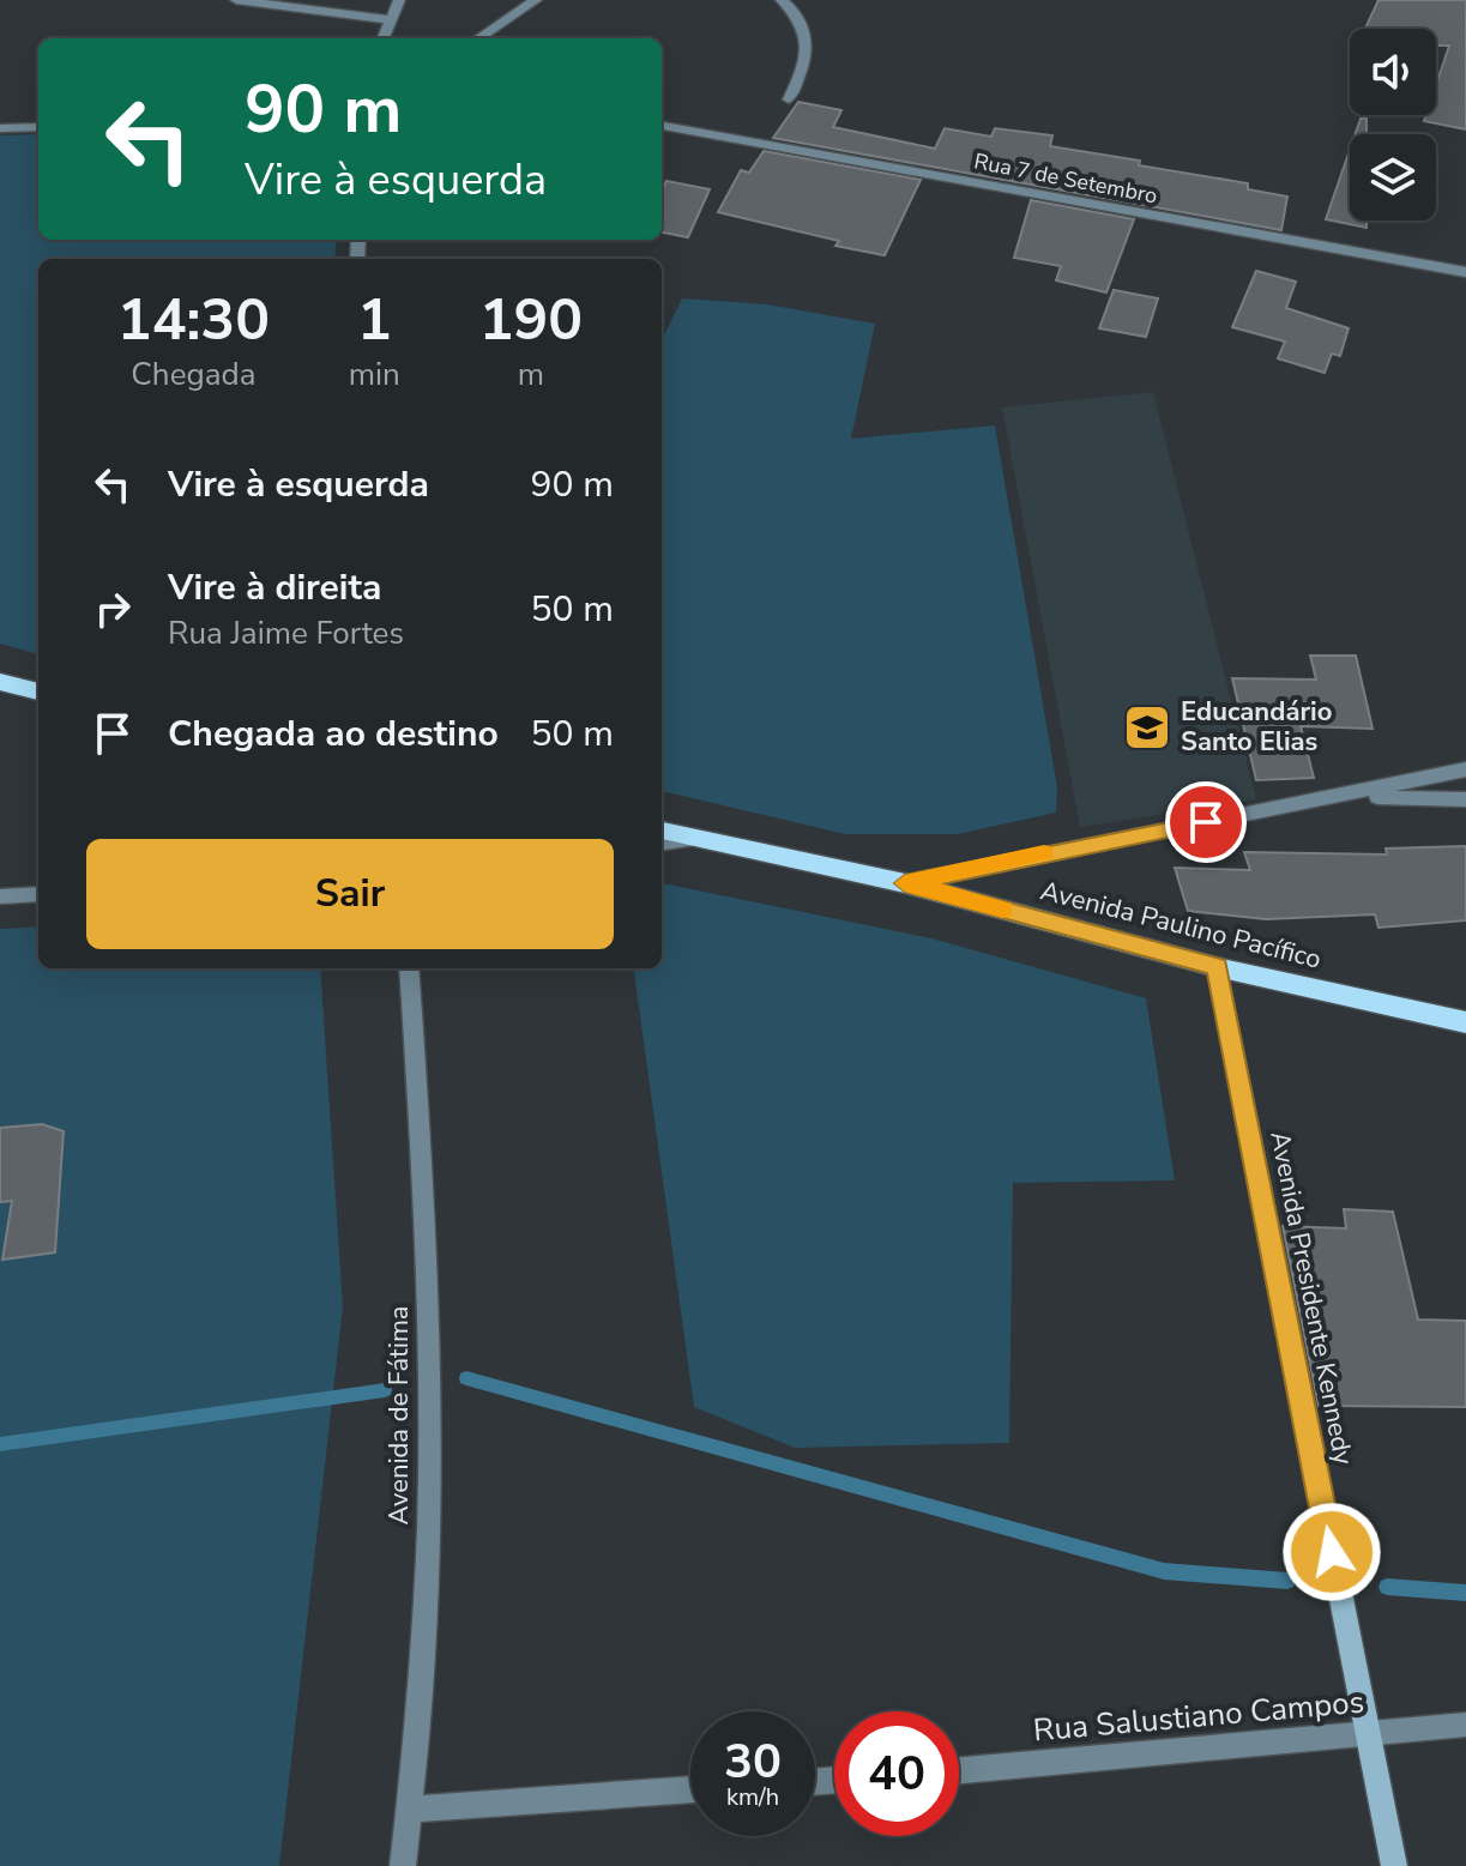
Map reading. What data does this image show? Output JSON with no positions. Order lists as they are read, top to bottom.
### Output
{
  "streets": {
    "main road": ["Avenida Paulino Pacífico"],
    "street": [
      "Rua 7 de Setembro",
      "Avenida Presidente Kennedy",
      "Avenida de Fátima",
      "Rua Salustiano Campos"
    ]
  },
  "crossings": [
    ["Avenida Paulino Pacífico", "Avenida Presidente Kennedy"],
    ["Avenida Presidente Kennedy", "Rua Salustiano Campos"]
  ],
  "places": {
    "school or university": ["Educandário Santo Elias"]
  },
  "page": {
    "turn": ["90 m", "Vire à esquerda"],
    "eta": [
      "14:30",
      "Chegada",
      "1",
      "min",
      "190",
      "m"
    ],
    "list": [
      {
        "name": "Vire à esquerda",
        "value": "90 m"
      },
      {
        "name": "Vire à direita",
        "note": "Rua Jaime Fortes",
        "value": "50 m"
      },
      {
        "name": "Chegada ao destino",
        "value": "50 m"
      }
    ],
    "buttons": "Sair",
    "speed": "30 km/h",
    "limit": "40"
  }
}
